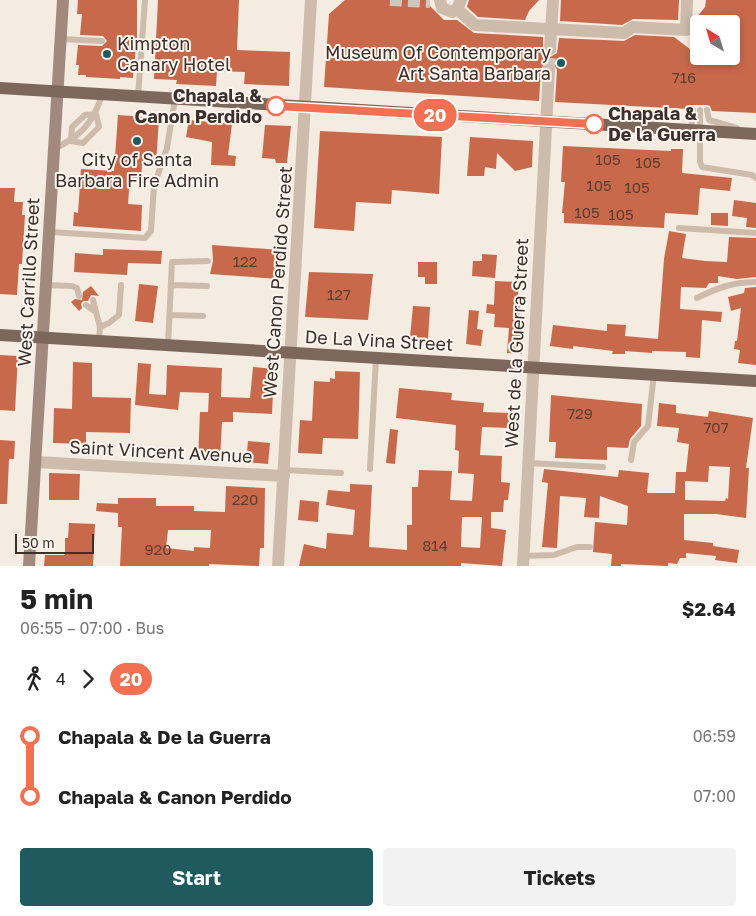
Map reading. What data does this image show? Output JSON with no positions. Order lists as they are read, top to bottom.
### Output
{
  "streets": {
    "main road": ["West Carrillo Street", "De La Vina Street"],
    "street": ["West Canon Perdido Street", "West de la Guerra Street", "Saint Vincent Avenue"]
  },
  "crossings": [
    ["West Carrillo Street", "De La Vina Street"],
    ["West Carrillo Street", "Saint Vincent Avenue"],
    ["West Canon Perdido Street", "De La Vina Street"],
    ["West Canon Perdido Street", "Saint Vincent Avenue"],
    ["De La Vina Street", "West de la Guerra Street"]
  ],
  "places": [
    "Kimpton Canary Hotel",
    "Museum Of Contemporary Art Santa Barbara",
    "Chapala & Canon Perdido",
    "Chapala & De la Guerra",
    "City of Santa Barbara Fire Admin"
  ],
  "lines": ["bus line 20"],
  "house_numbers": [
    "716",
    "105",
    "105",
    "105",
    "105",
    "105",
    "105",
    "122",
    "127",
    "729",
    "707",
    "220",
    "814",
    "920"
  ],
  "scale_bar": "50 m",
  "north": "top left",
  "page": {
    "on_map": "20",
    "scale": "50 m",
    "heading": ["5 min", "06:55 – 07:00 · Bus", "$2.64"],
    "legs": ["4", "20"],
    "list": [
      {
        "name": "Chapala & De la Guerra",
        "value": "06:59"
      },
      {
        "name": "Chapala & Canon Perdido",
        "value": "07:00"
      }
    ],
    "buttons": ["Start", "Tickets"]
  }
}
